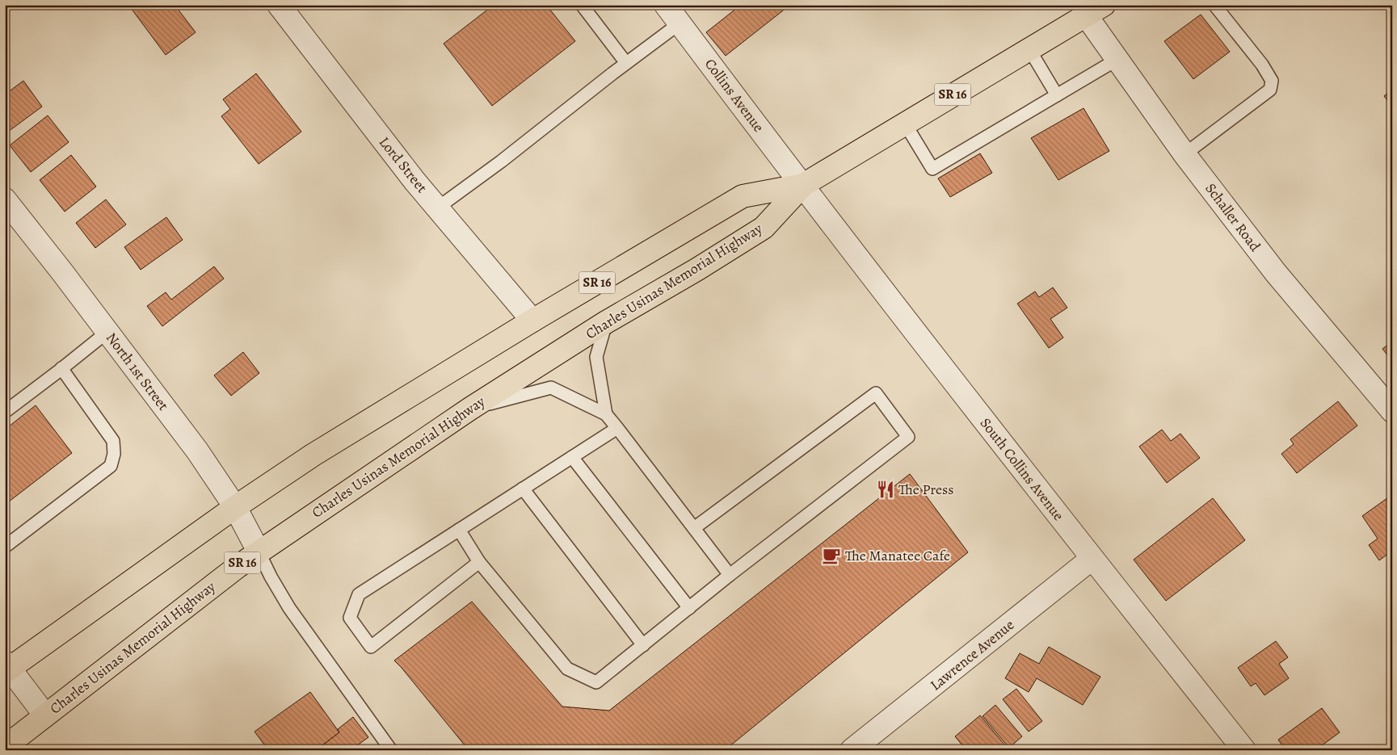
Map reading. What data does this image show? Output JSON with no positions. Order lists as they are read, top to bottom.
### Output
{
  "streets": {
    "highway": ["SR 16", "Charles Usinas Memorial Highway"],
    "street": [
      "Collins Avenue",
      "Lord Street",
      "Schaller Road",
      "North 1st Street",
      "South Collins Avenue",
      "Lawrence Avenue"
    ]
  },
  "crossings": [
    ["Collins Avenue", "Charles Usinas Memorial Highway"],
    ["Collins Avenue", "South Collins Avenue"],
    ["Lord Street", "Charles Usinas Memorial Highway"],
    ["Schaller Road", "Charles Usinas Memorial Highway"],
    ["Charles Usinas Memorial Highway", "North 1st Street"],
    ["Charles Usinas Memorial Highway", "South Collins Avenue"],
    ["South Collins Avenue", "Lawrence Avenue"]
  ],
  "places": {
    "restaurant": ["The Press"],
    "cafe": ["The Manatee Cafe"]
  }
}
